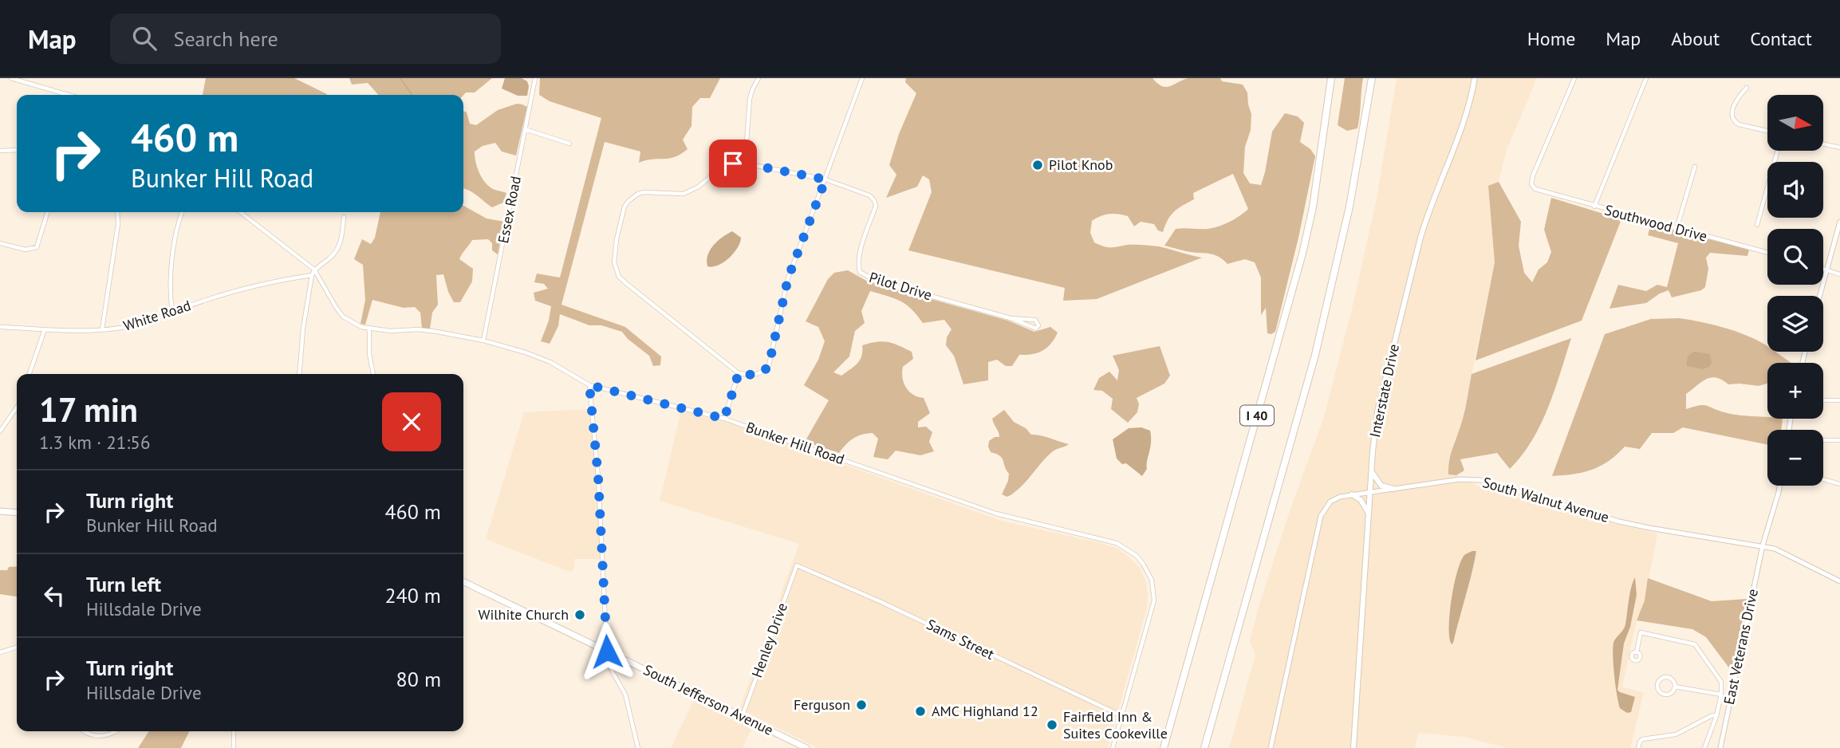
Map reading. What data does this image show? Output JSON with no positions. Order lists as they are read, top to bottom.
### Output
{
  "streets": {
    "highway": ["I 40"],
    "main road": ["Interstate Drive", "South Jefferson Avenue"],
    "street": [
      "Essex Road",
      "Southwood Drive",
      "Pilot Drive",
      "White Road",
      "Bunker Hill Road",
      "South Walnut Avenue",
      "Sams Street",
      "Henley Drive",
      "East Veterans Drive"
    ]
  },
  "crossings": [
    ["Essex Road", "Bunker Hill Road"],
    ["Interstate Drive", "South Walnut Avenue"],
    ["Bunker Hill Road", "Sams Street"],
    ["South Walnut Avenue", "East Veterans Drive"],
    ["Sams Street", "Henley Drive"],
    ["Henley Drive", "South Jefferson Avenue"]
  ],
  "places": [
    "Pilot Knob",
    "Wilhite Church",
    "Ferguson",
    "AMC Highland 12",
    "Fairfield Inn & Suites Cookeville"
  ],
  "north": "right",
  "page": {
    "header": "Map",
    "search": "Search here",
    "nav": [
      "Home",
      "Map",
      "About",
      "Contact"
    ],
    "map_buttons": ["+", "−"],
    "turn": ["460 m", "Bunker Hill Road"],
    "heading": ["17 min", "1.3 km · 21:56"],
    "list": [
      {
        "name": "Turn right",
        "note": "Bunker Hill Road",
        "value": "460 m"
      },
      {
        "name": "Turn left",
        "note": "Hillsdale Drive",
        "value": "240 m"
      },
      {
        "name": "Turn right",
        "note": "Hillsdale Drive",
        "value": "80 m"
      }
    ]
  }
}
